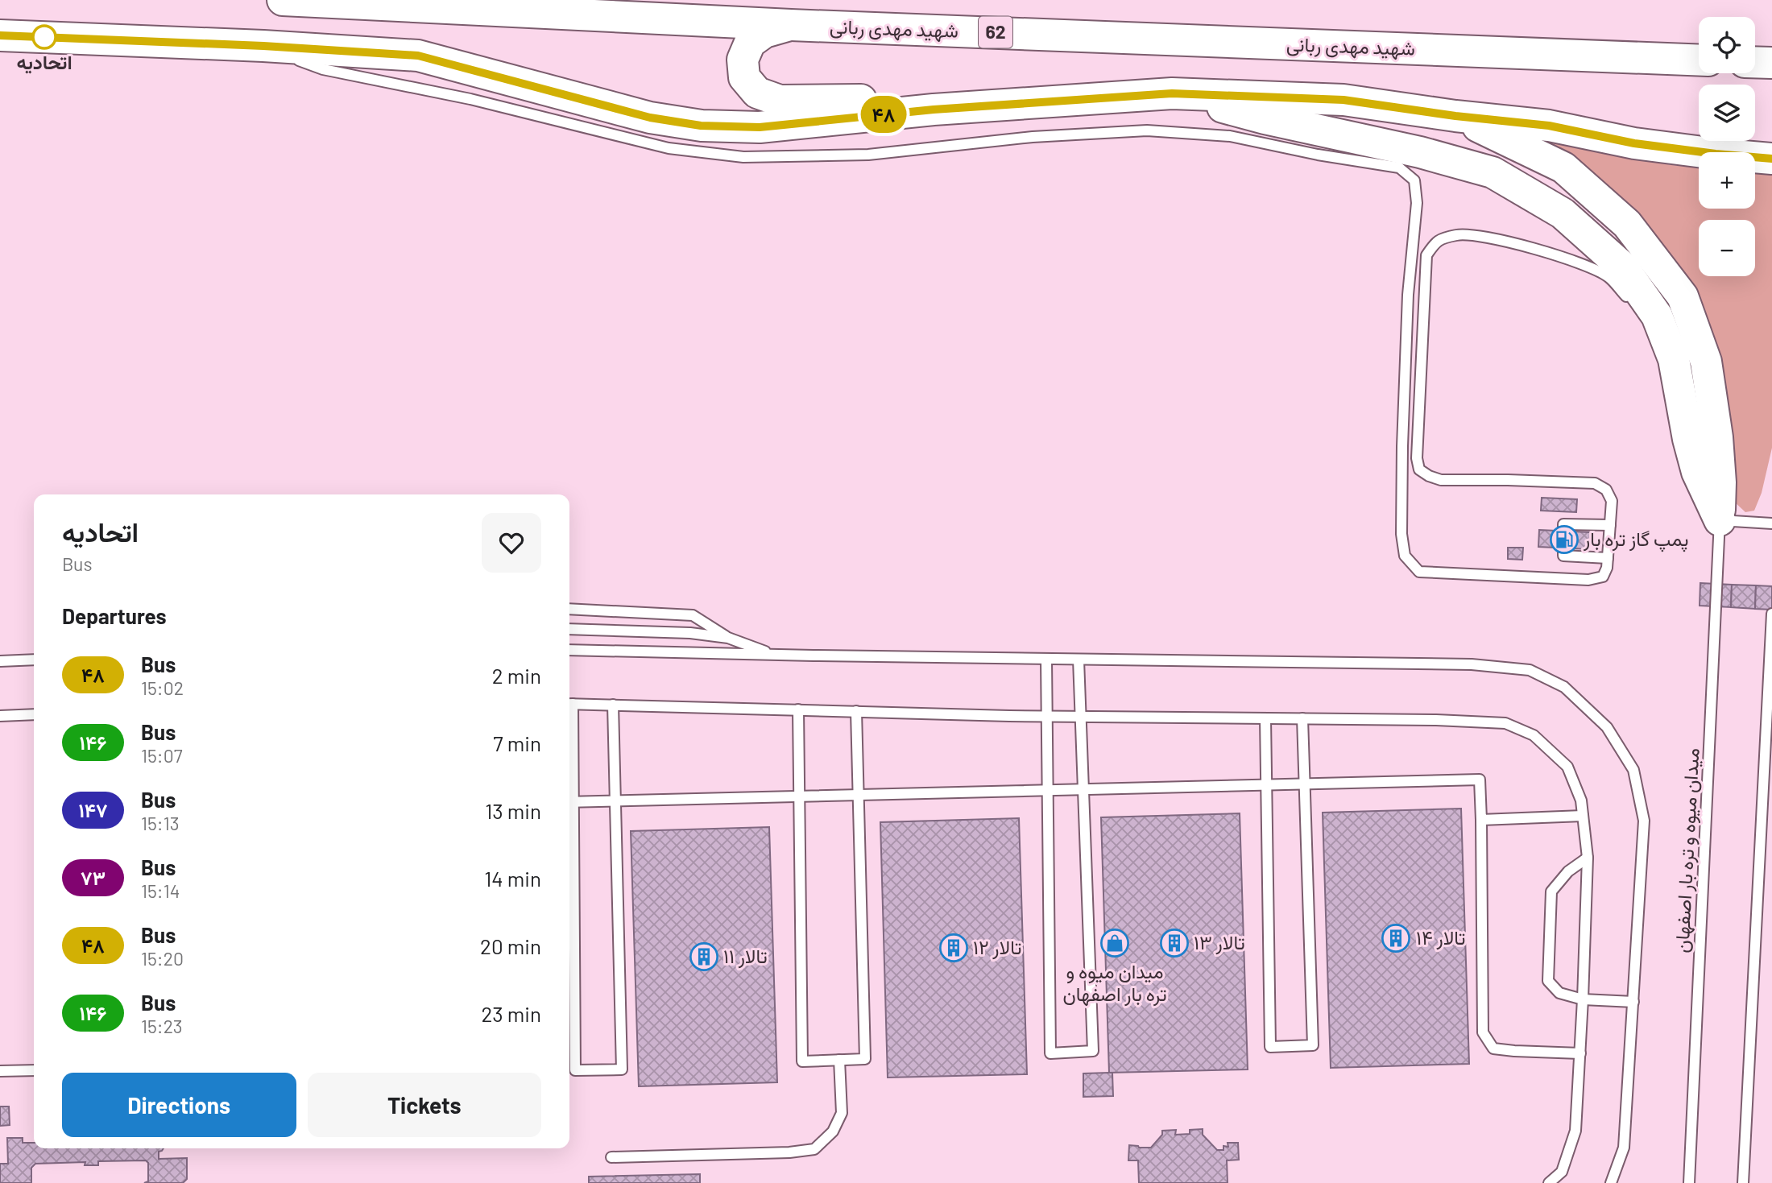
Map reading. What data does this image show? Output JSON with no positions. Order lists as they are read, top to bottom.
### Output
{
  "streets": {
    "highway": ["شهید مهدی ربانی", "62"],
    "lane": ["میدان میوه و تره بار اصفهان"]
  },
  "places": {
    "other": ["اتحادیه"],
    "fuel station": ["پمپ گاز تره بار"],
    "building": [
      "تالار ۱۴",
      "تالار ۱۳",
      "تالار ۱۲",
      "تالار ۱۱"
    ],
    "shop": ["میدان میوه و تره بار اصفهان"]
  },
  "lines": ["bus line ۴۸"],
  "page": {
    "on_map": "۴۸",
    "map_buttons": ["+", "−"],
    "heading": [
      ["اتحادیه", "Bus"],
      "Departures"
    ],
    "list": [
      {
        "mark": "۴۸",
        "name": "Bus",
        "note": "15:02",
        "value": "2 min"
      },
      {
        "mark": "۱۴۶",
        "name": "Bus",
        "note": "15:07",
        "value": "7 min"
      },
      {
        "mark": "۱۴۷",
        "name": "Bus",
        "note": "15:13",
        "value": "13 min"
      },
      {
        "mark": "۷۳",
        "name": "Bus",
        "note": "15:14",
        "value": "14 min"
      },
      {
        "mark": "۴۸",
        "name": "Bus",
        "note": "15:20",
        "value": "20 min"
      },
      {
        "mark": "۱۴۶",
        "name": "Bus",
        "note": "15:23",
        "value": "23 min"
      }
    ],
    "buttons": ["Directions", "Tickets"]
  }
}
